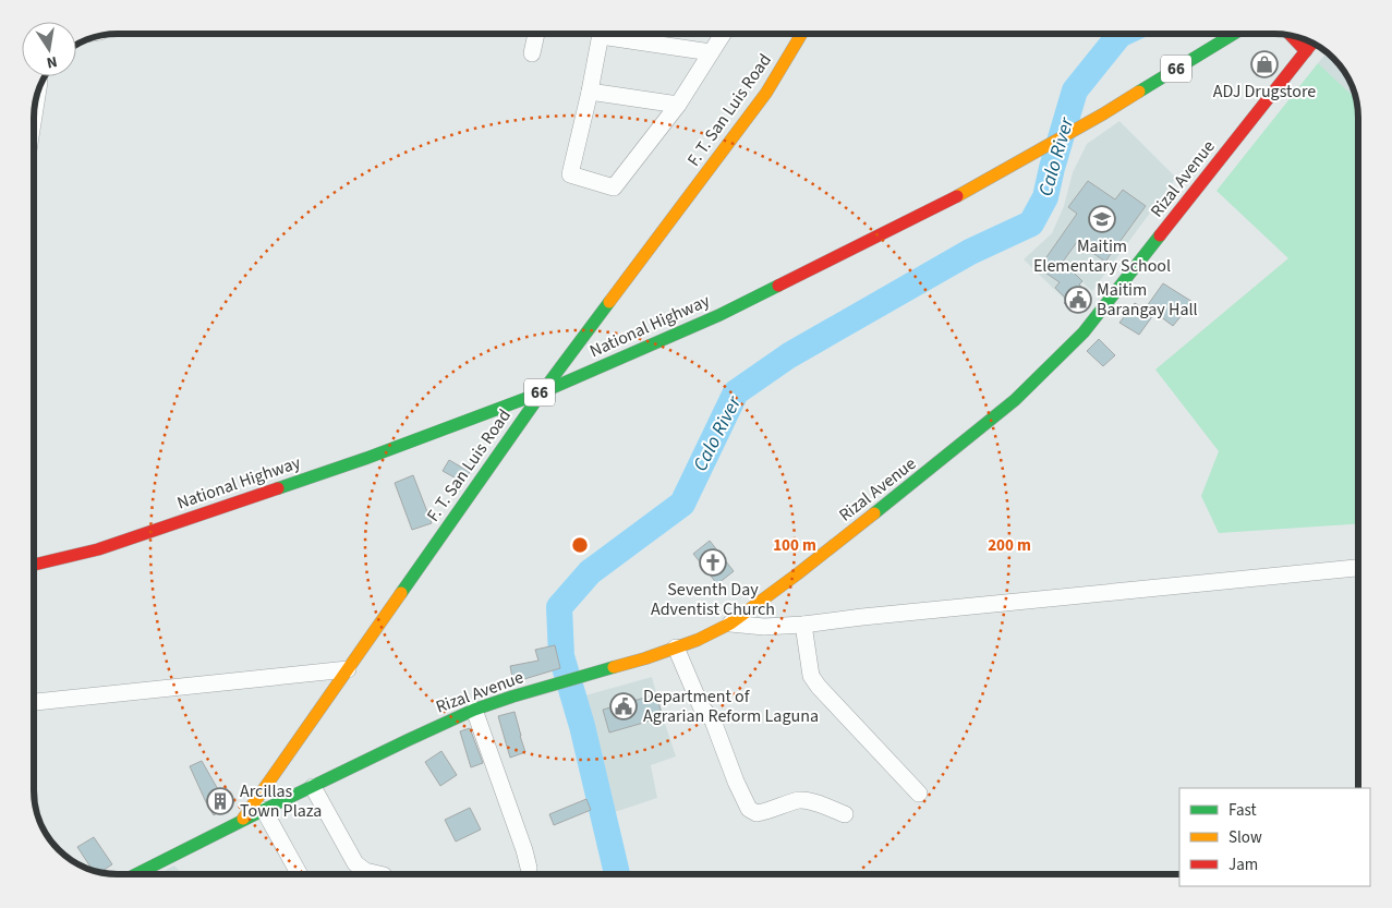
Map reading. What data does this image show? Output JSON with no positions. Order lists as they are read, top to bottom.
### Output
{
  "streets": {
    "main road": [
      "66",
      "F. T. San Luis Road",
      "Rizal Avenue",
      "National Highway"
    ]
  },
  "crossings": [
    ["F. T. San Luis Road", "Rizal Avenue"],
    ["F. T. San Luis Road", "National Highway"]
  ],
  "water": ["Calo River"],
  "places": {
    "shop": ["ADJ Drugstore"],
    "school or university": ["Maitim Elementary School"],
    "public building": ["Maitim Barangay Hall", "Department of Agrarian Reform Laguna"],
    "church": ["Seventh Day Adventist Church"],
    "building": ["Arcillas Town Plaza"]
  },
  "legend": ["Fast", "Slow", "Jam"],
  "north": "bottom",
  "rings": ["100 m", "200 m"]
}
